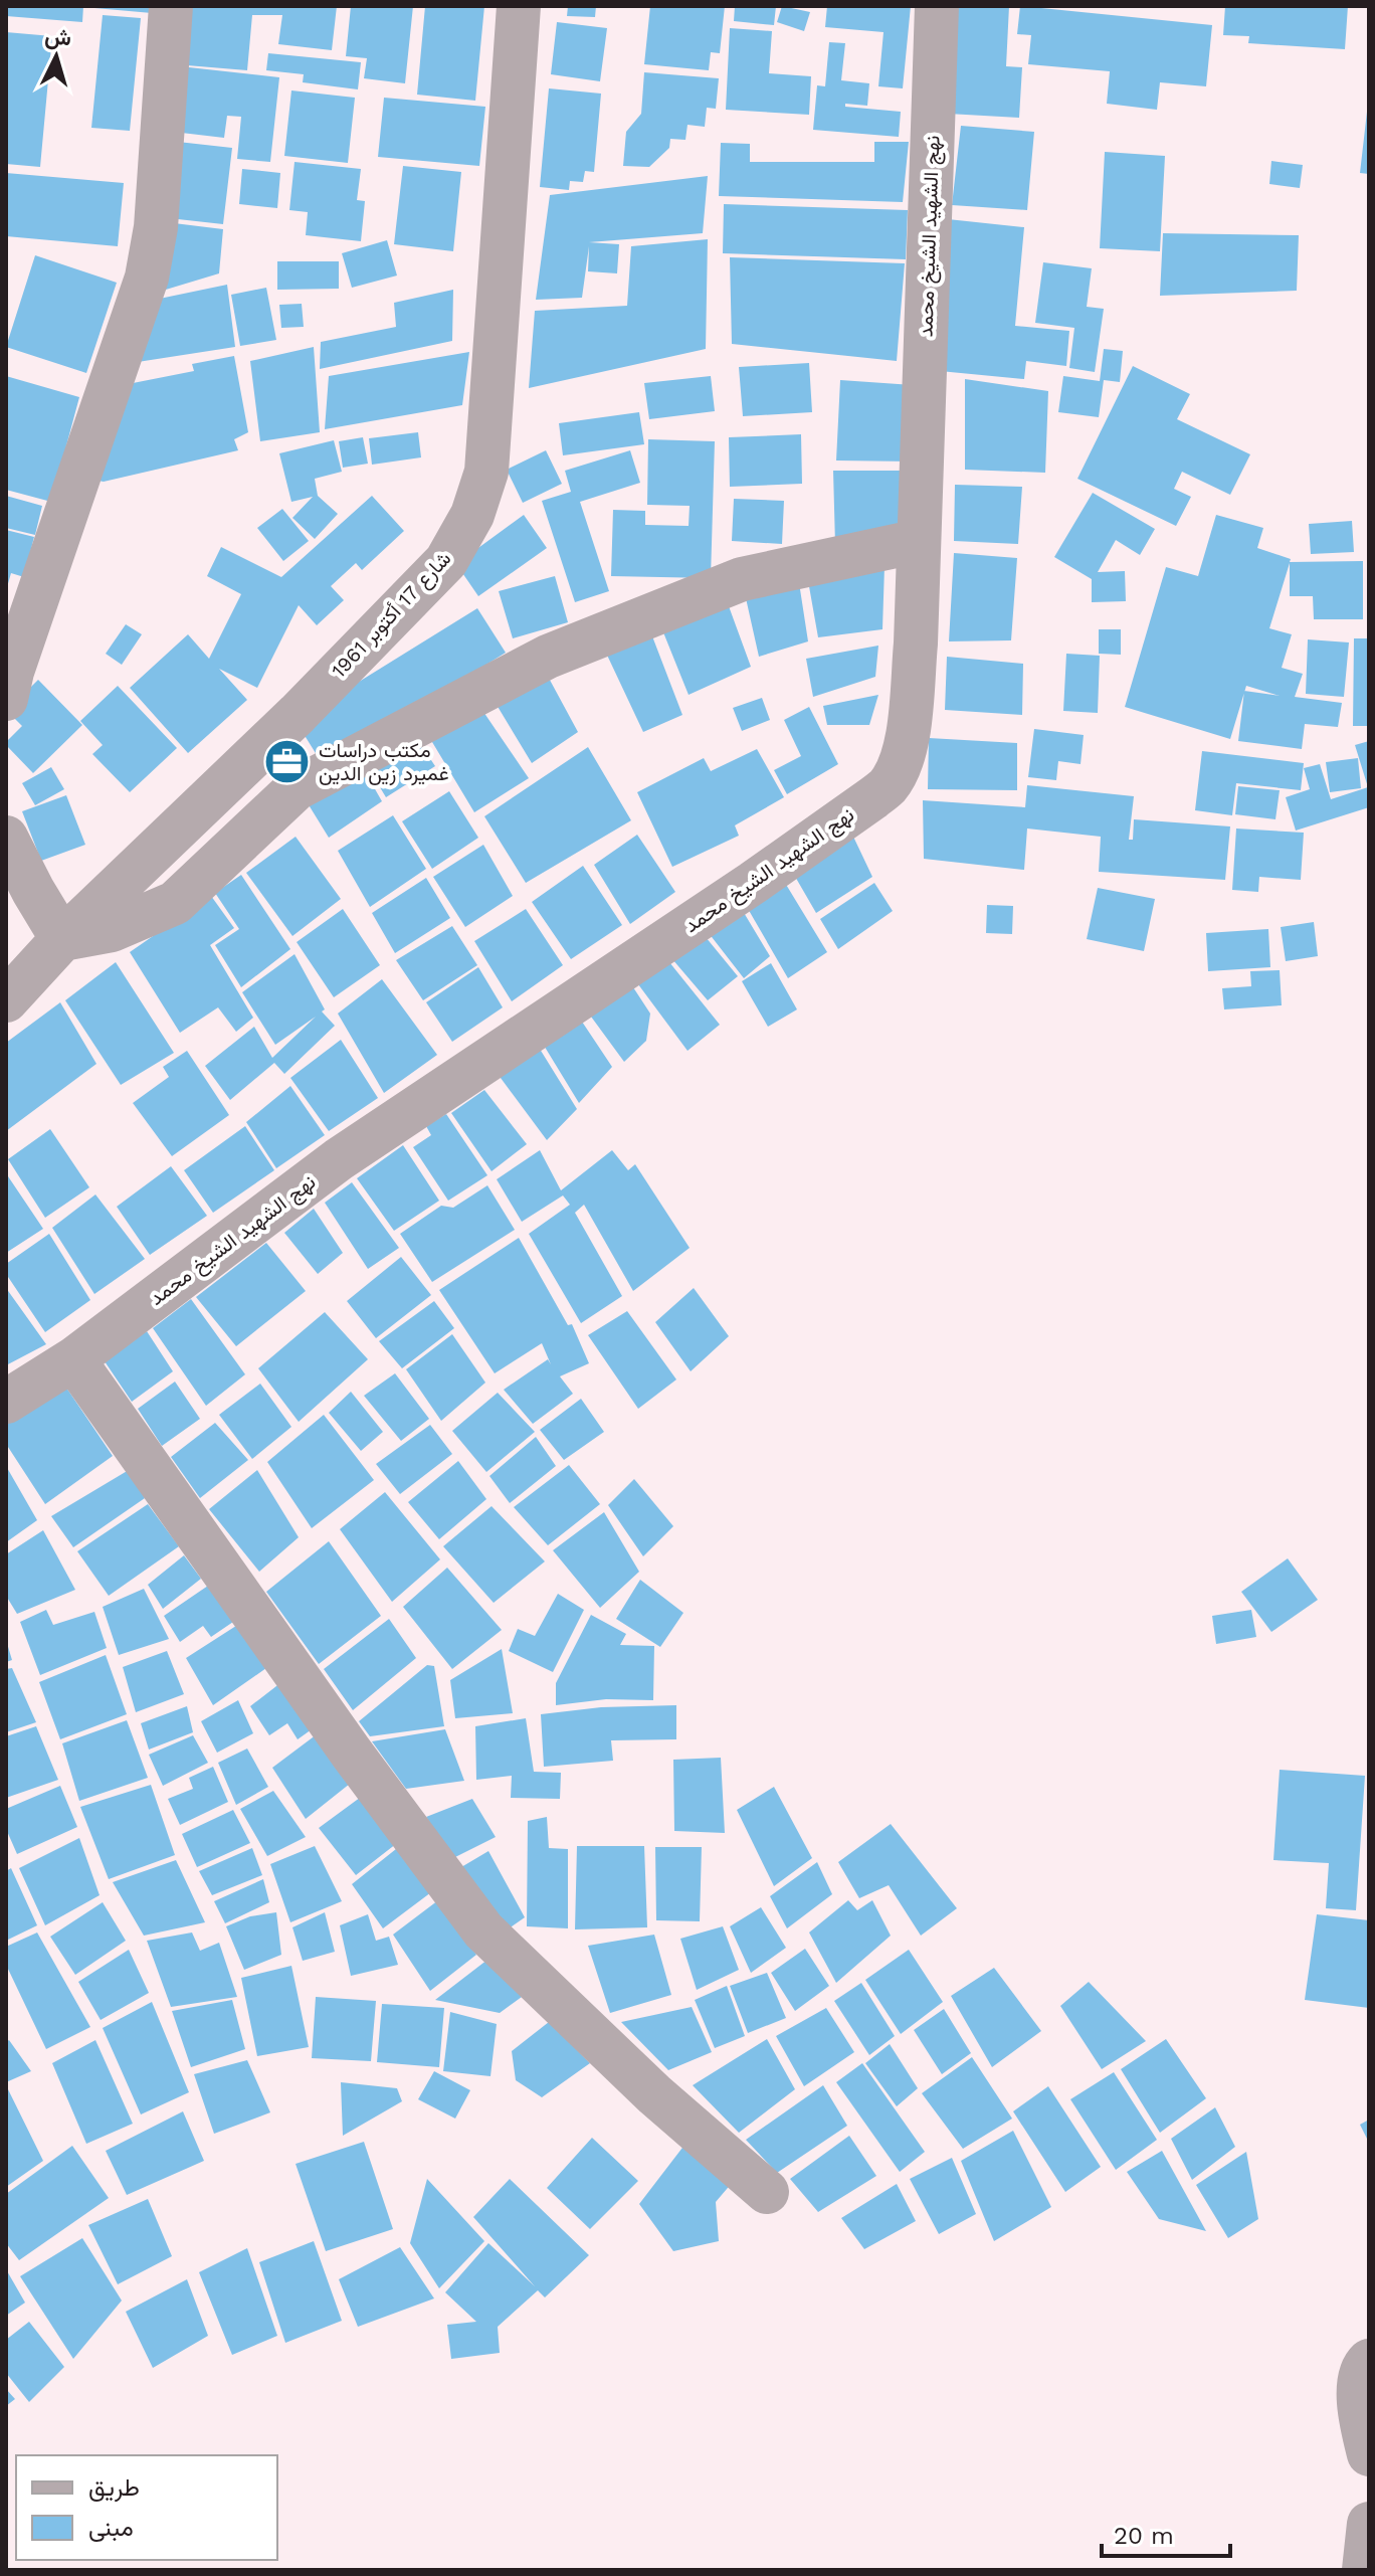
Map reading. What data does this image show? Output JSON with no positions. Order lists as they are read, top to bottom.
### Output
{
  "streets": {
    "street": ["نهج الشهيد الشيخ محمد", "شارع 17 أكتوبر 1961"]
  },
  "places": {
    "office": ["مكتب دراسات غميرد زين الدين"]
  },
  "legend": ["طريق", "مبنى"],
  "scale_bar": "20 m",
  "north": "top"
}
